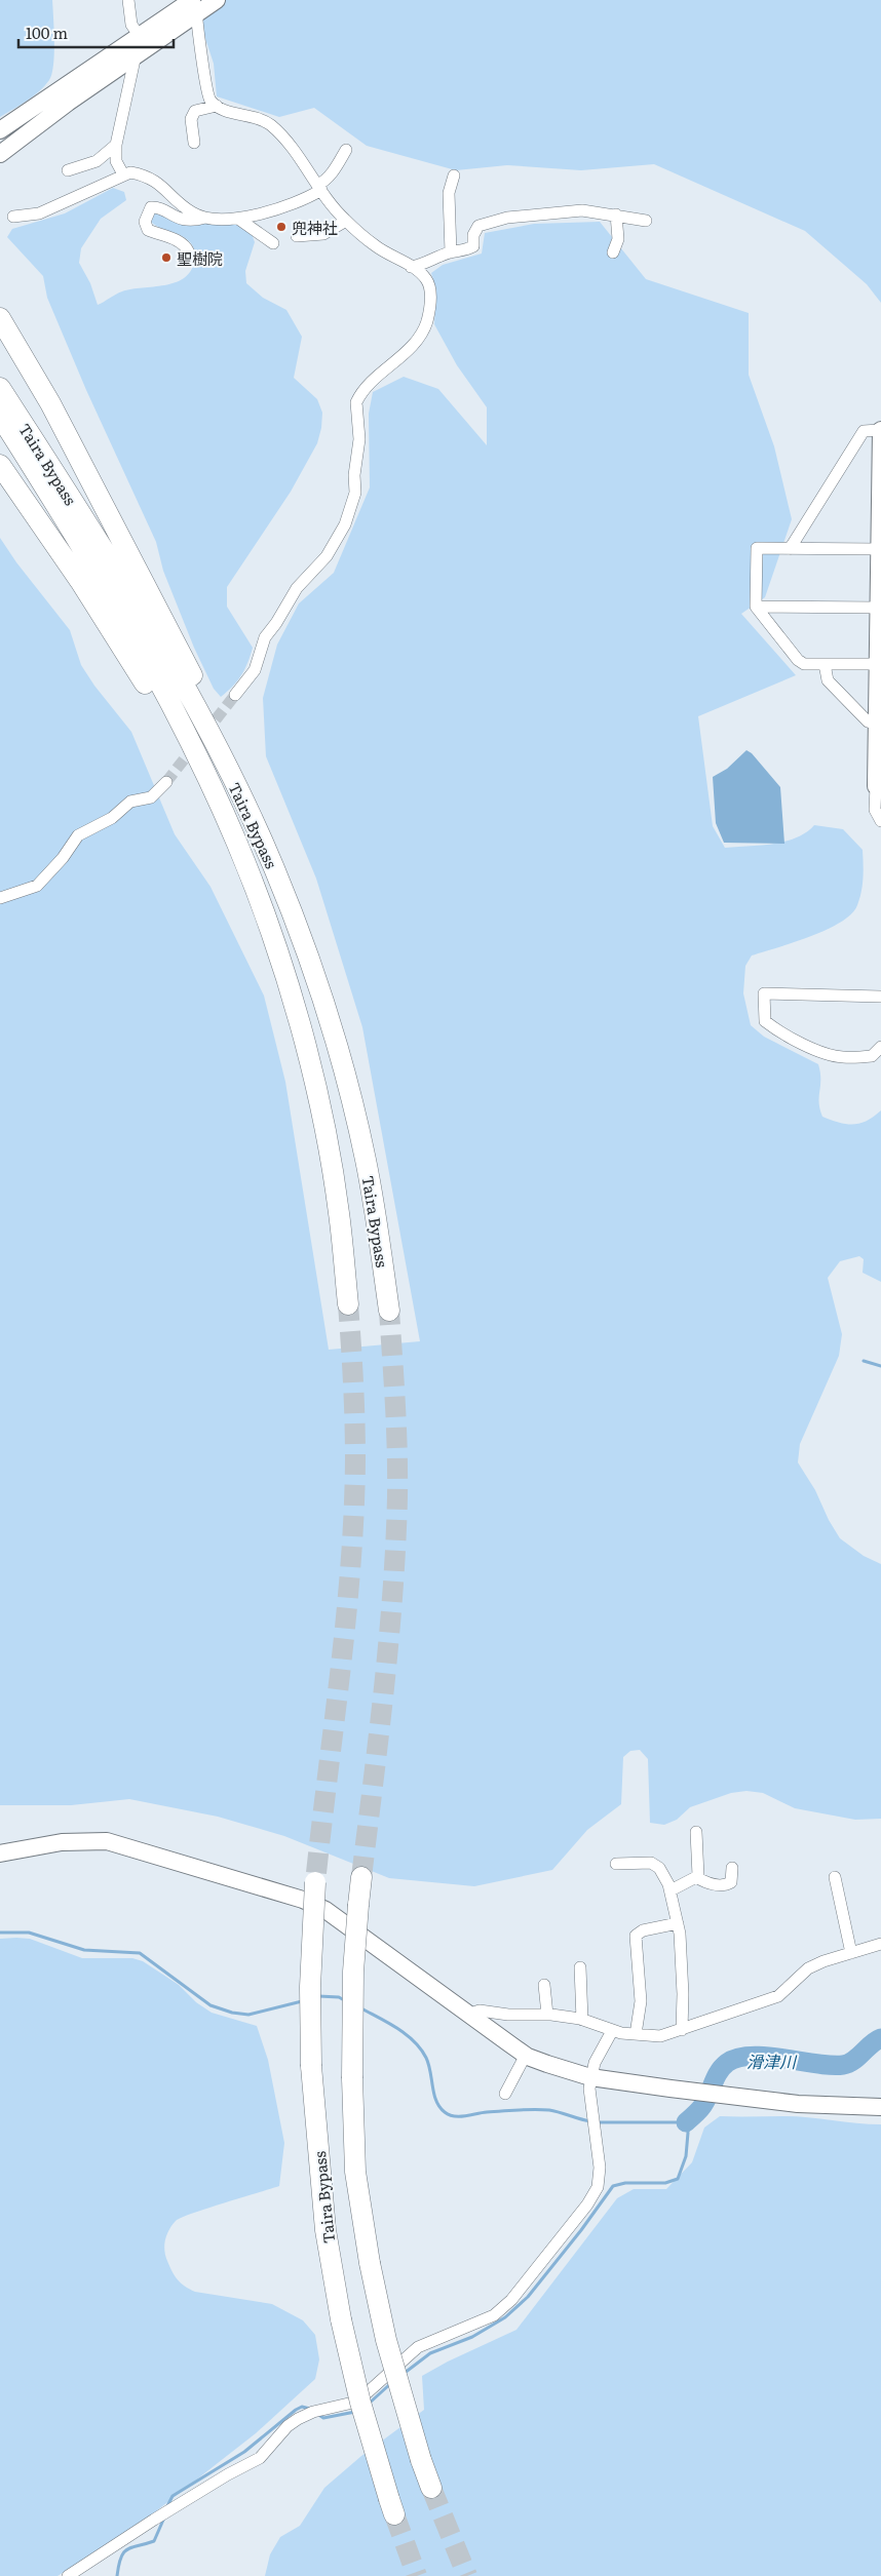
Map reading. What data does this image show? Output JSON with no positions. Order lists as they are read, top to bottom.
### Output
{
  "streets": {
    "highway": ["Taira Bypass"]
  },
  "water": ["滑津川"],
  "places": ["兜神社", "聖樹院"],
  "scale_bar": "100 m"
}
